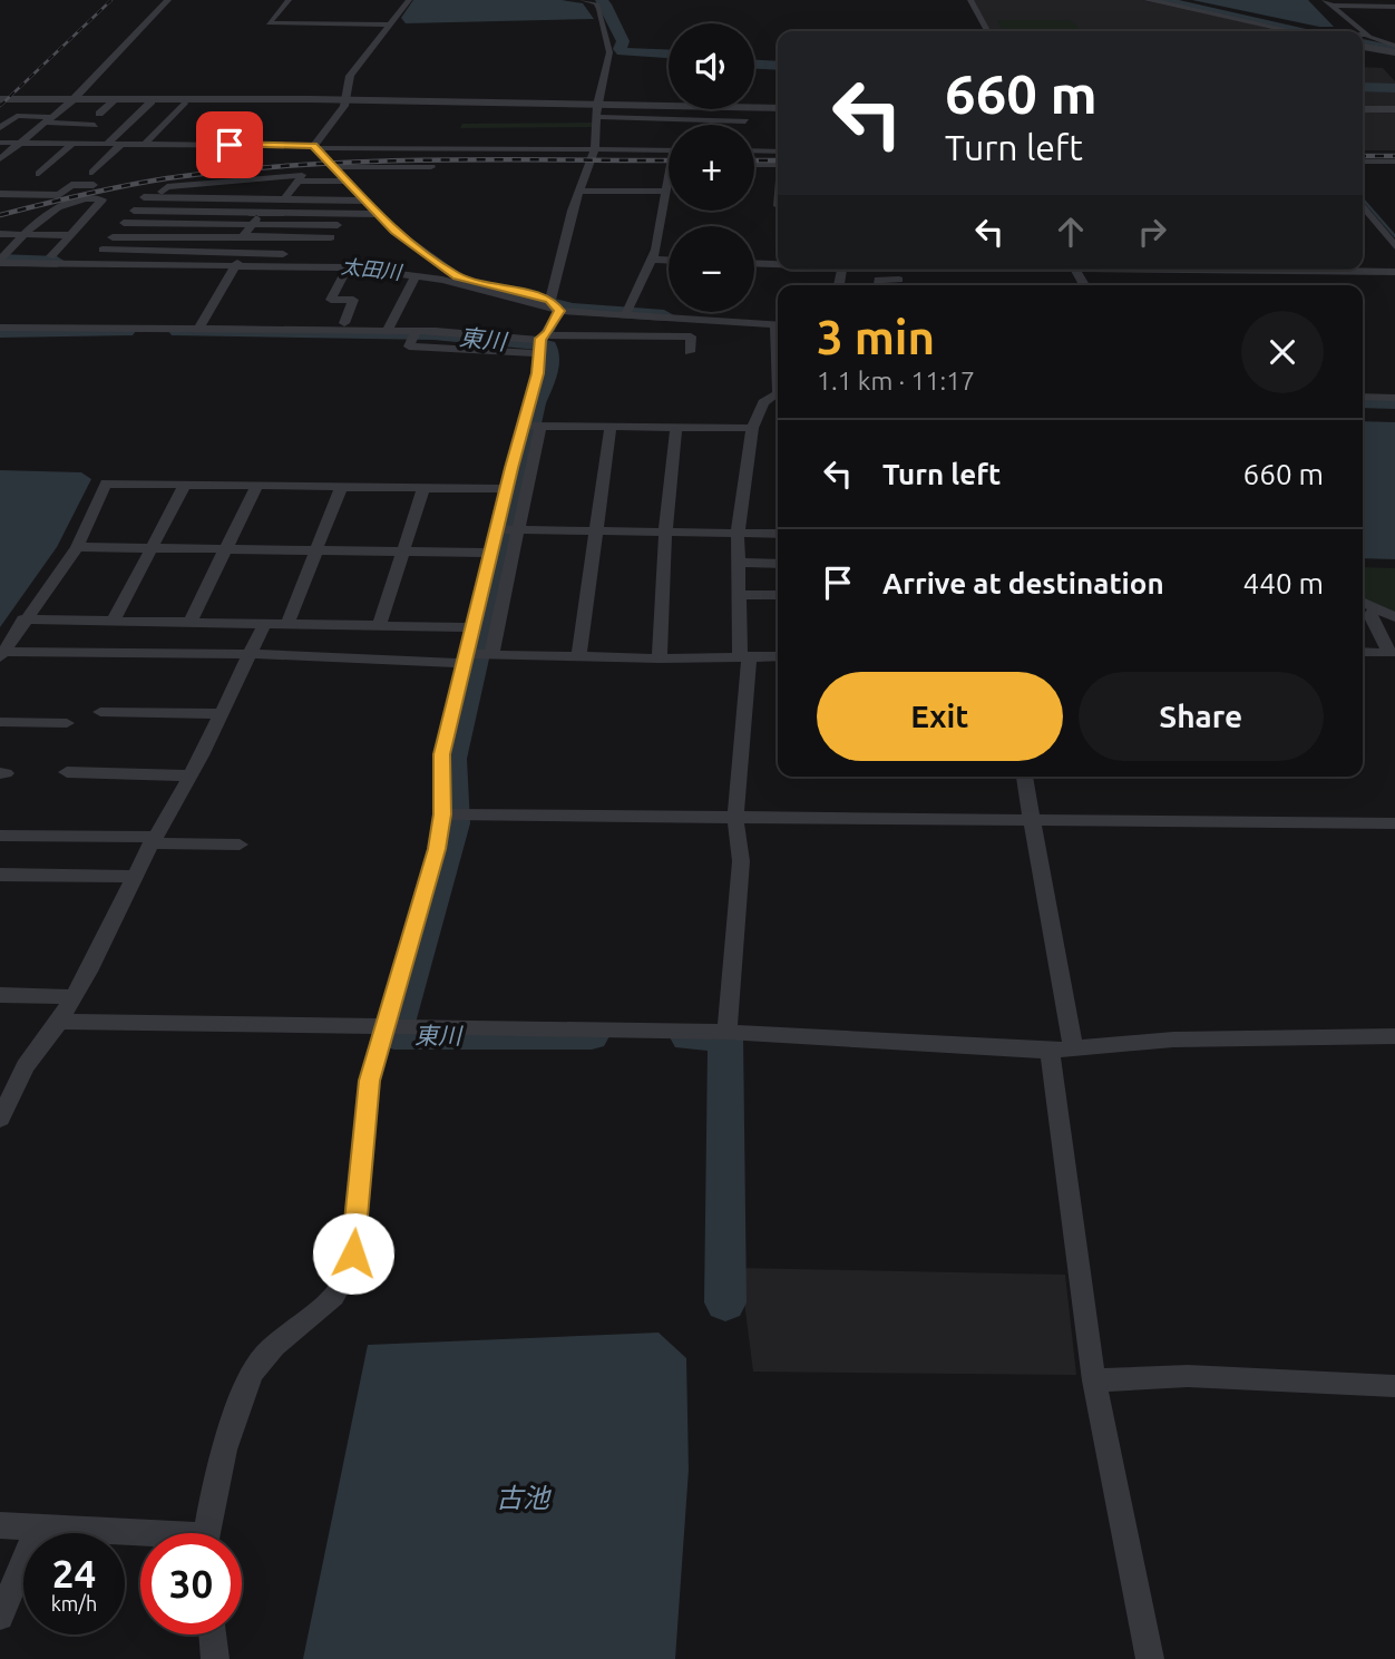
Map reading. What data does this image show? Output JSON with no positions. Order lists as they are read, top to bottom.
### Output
{
  "water": ["太田川", "東川", "古池"],
  "page": {
    "map_buttons": ["+", "−"],
    "turn": ["660 m", "Turn left"],
    "heading": ["3 min", "1.1 km · 11:17"],
    "list": [
      {
        "name": "Turn left",
        "value": "660 m"
      },
      {
        "name": "Arrive at destination",
        "value": "440 m"
      }
    ],
    "buttons": ["Exit", "Share"],
    "speed": "24 km/h",
    "limit": "30"
  }
}
